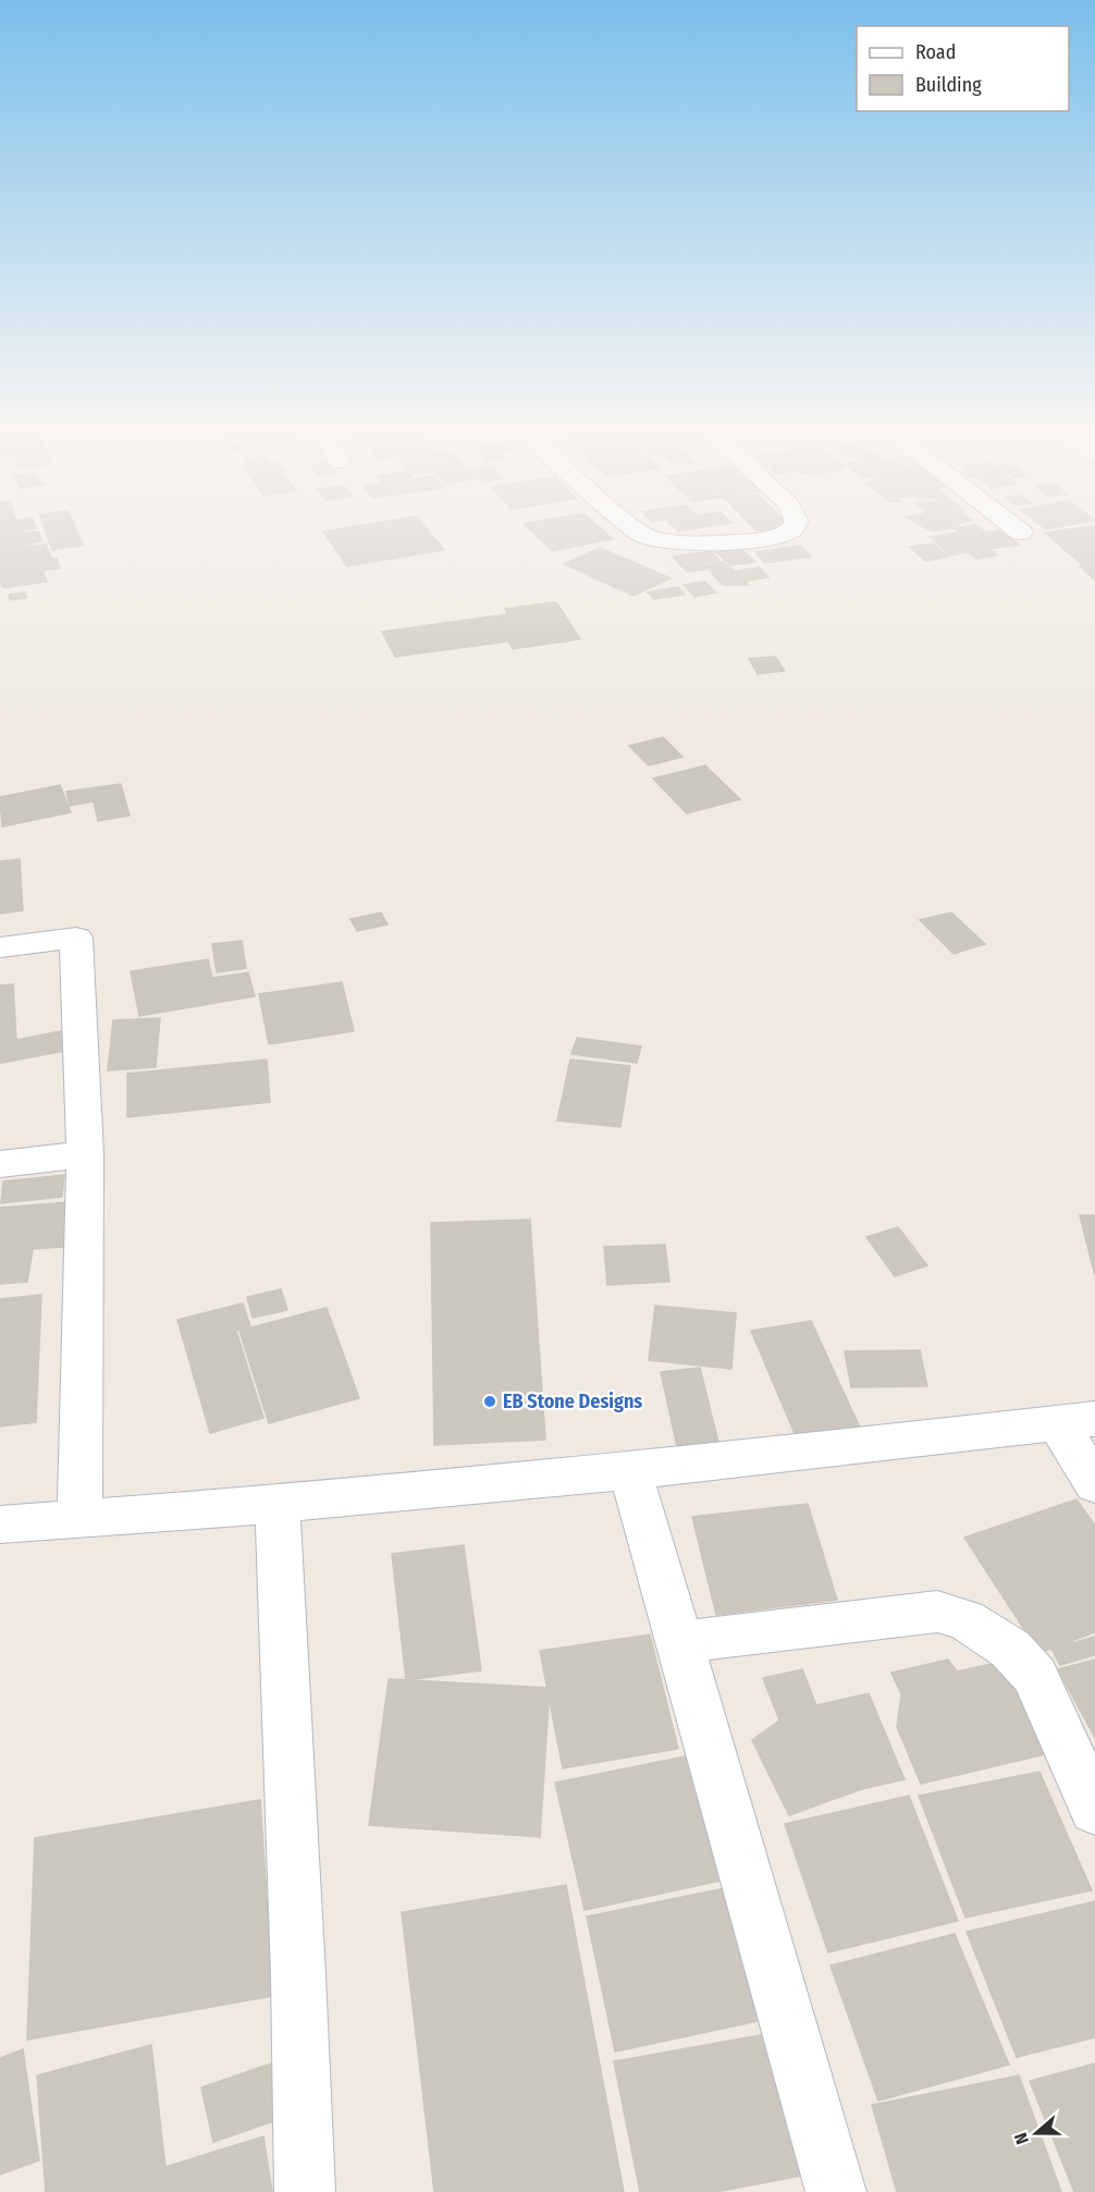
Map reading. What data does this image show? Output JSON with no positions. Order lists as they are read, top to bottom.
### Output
{
  "places": ["EB Stone Designs"],
  "legend": ["Road", "Building"],
  "north": "left"
}
